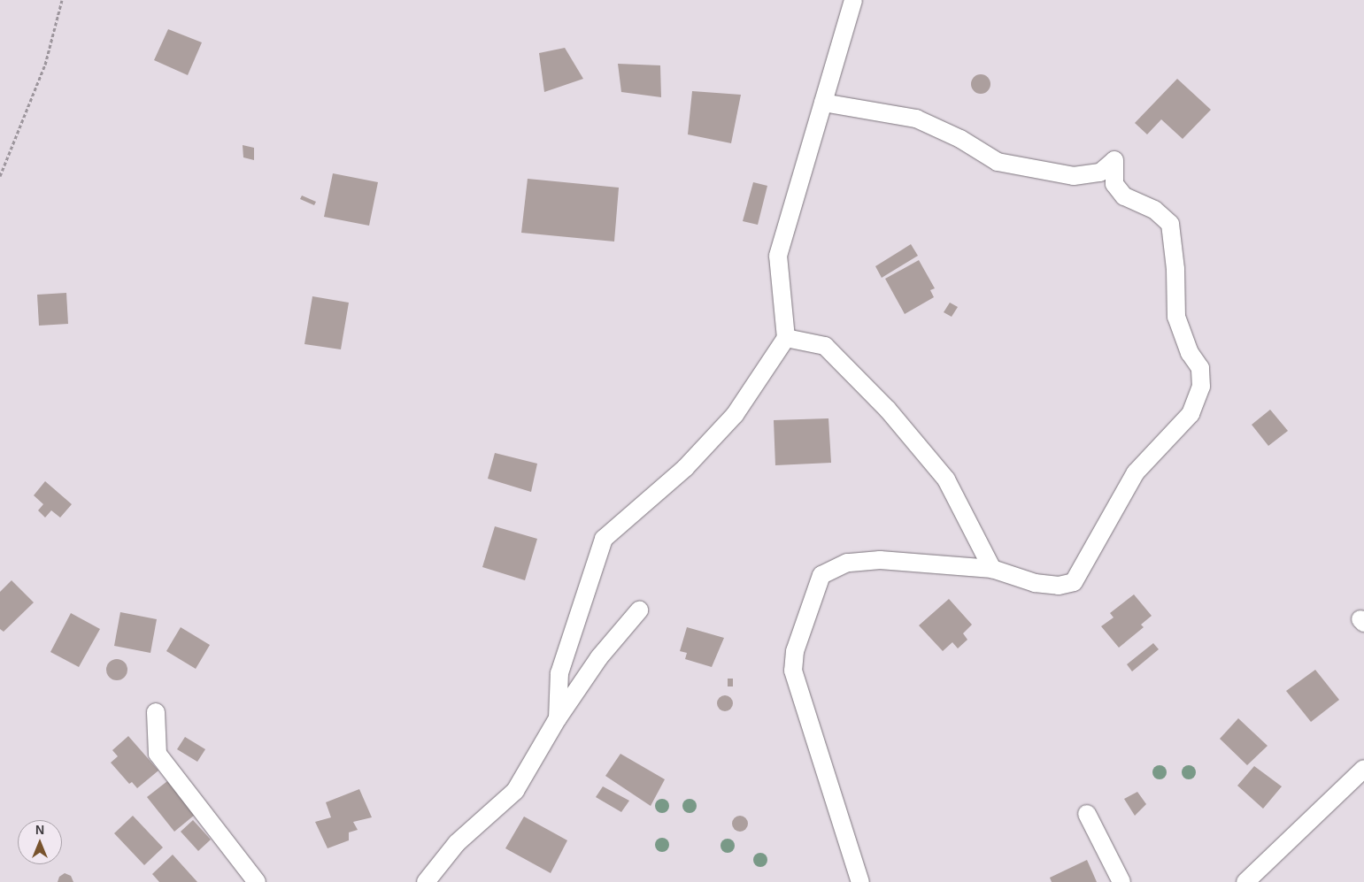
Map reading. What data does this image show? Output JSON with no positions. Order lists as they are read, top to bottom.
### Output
{
  "north": "top"
}
